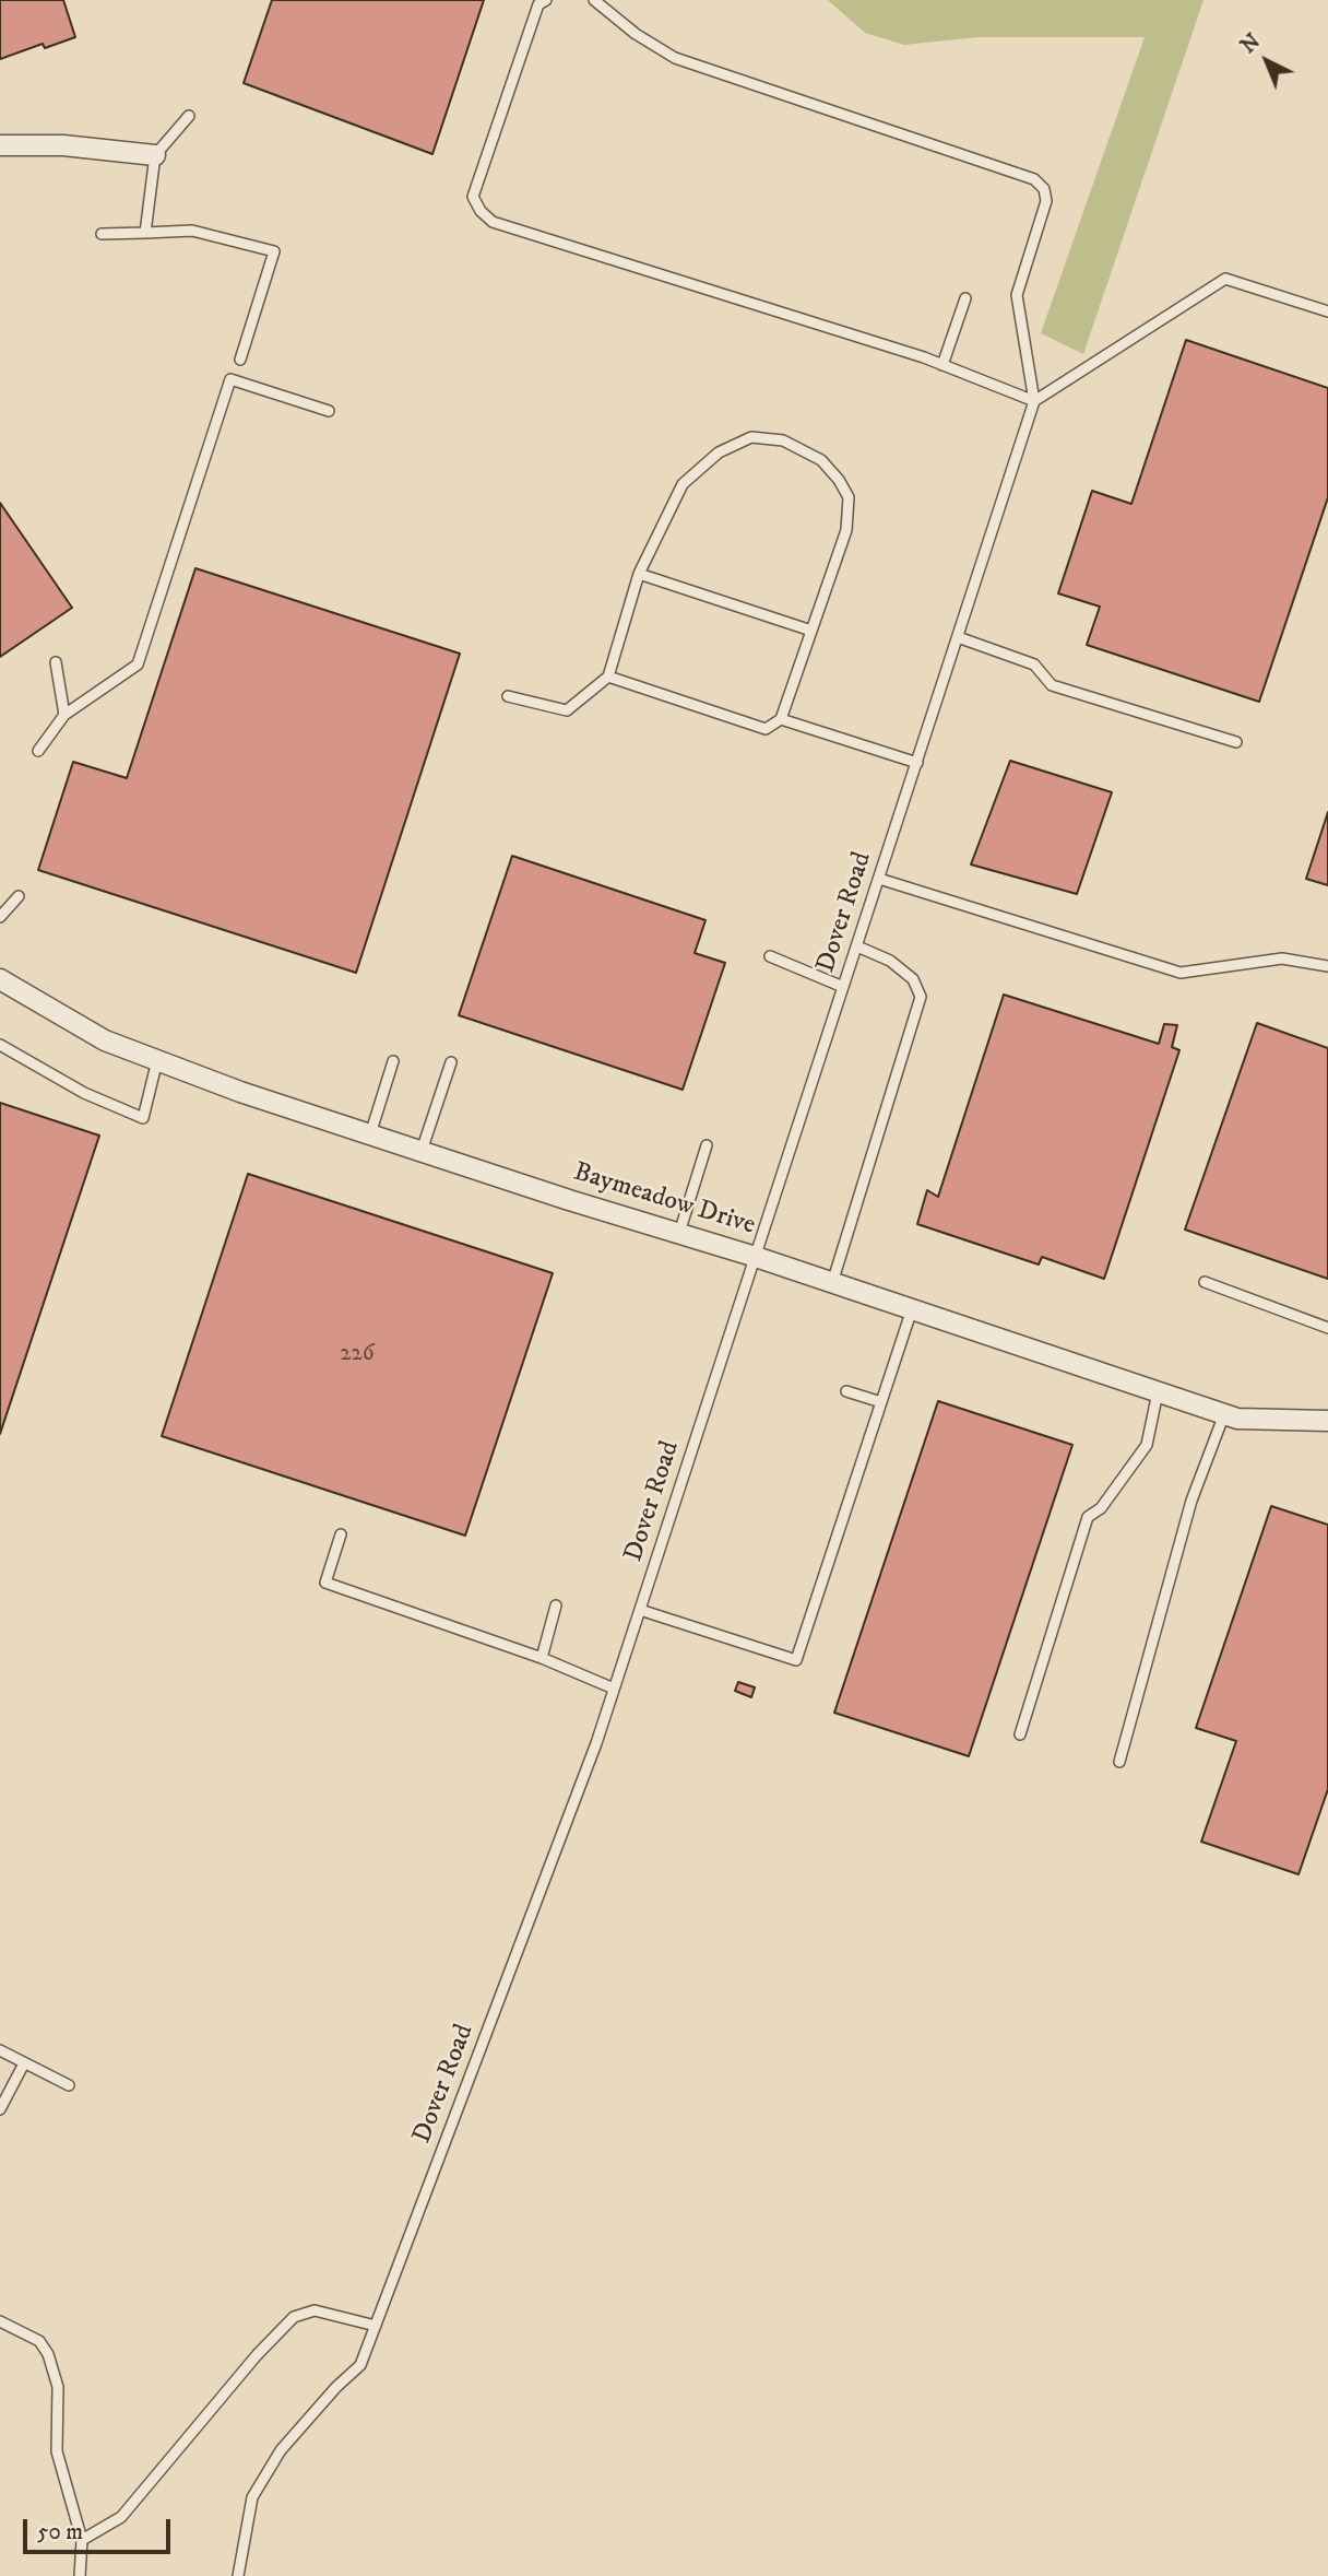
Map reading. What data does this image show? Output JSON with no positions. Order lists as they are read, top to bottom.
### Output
{
  "streets": {
    "street": ["Baymeadow Drive"],
    "lane": ["Dover Road"]
  },
  "crossings": [
    ["Dover Road", "Baymeadow Drive"]
  ],
  "house_numbers": ["226"],
  "scale_bar": "50 m",
  "north": "top left"
}
